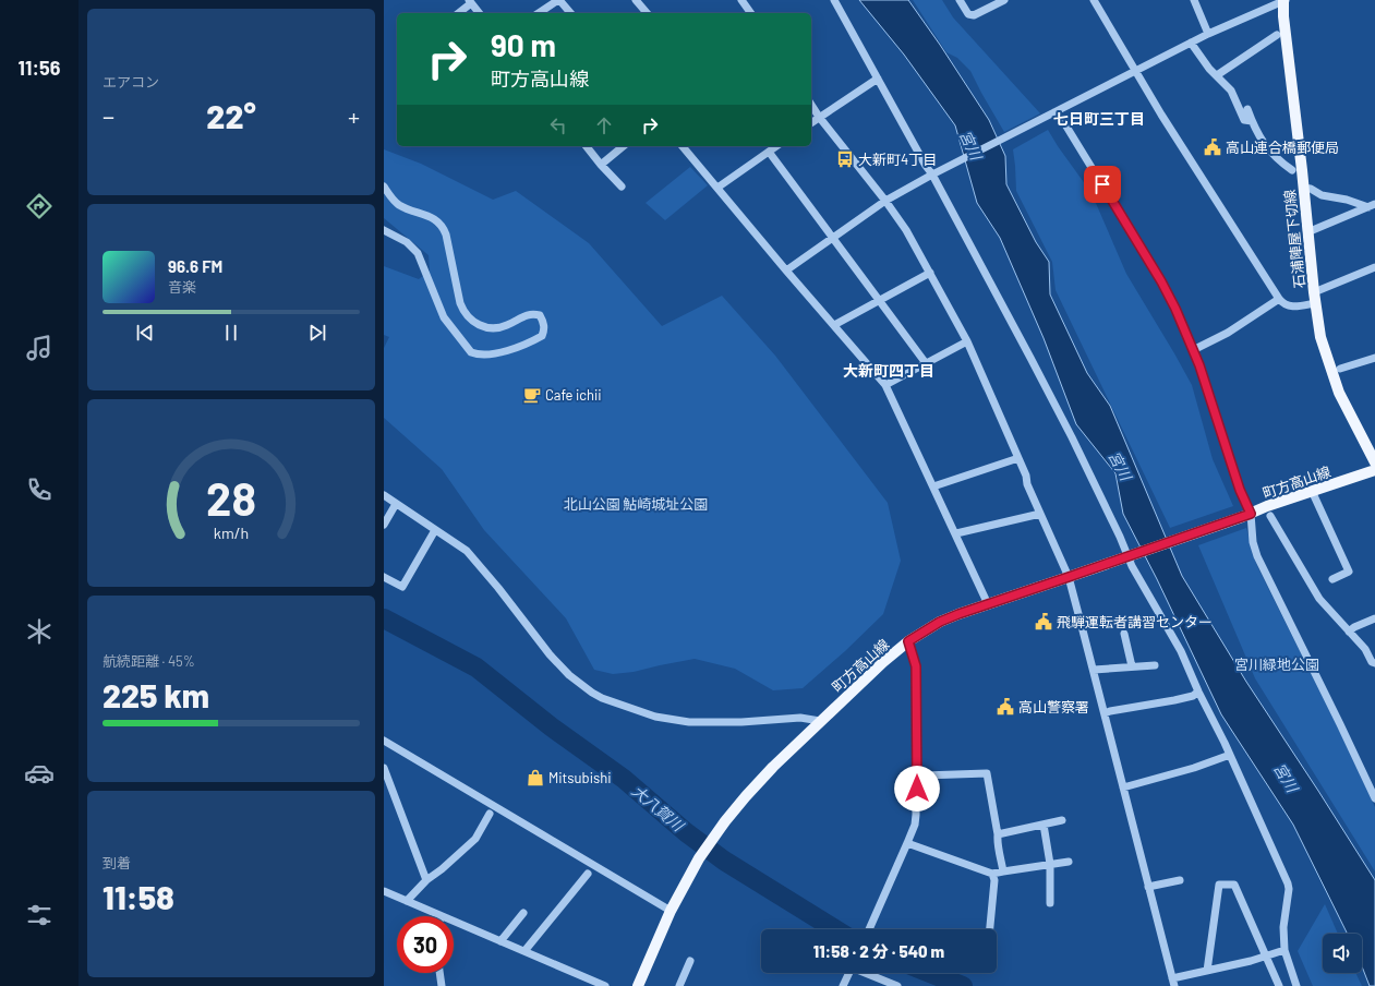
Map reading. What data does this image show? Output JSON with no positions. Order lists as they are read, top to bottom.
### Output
{
  "streets": {
    "main road": ["石浦陣屋下切線", "町方高山線"]
  },
  "districts": ["七日町三丁目", "大新町四丁目"],
  "water": ["宮川", "大八賀川"],
  "parks": ["北山公園 鮎崎城址公園", "宮川緑地公園"],
  "places": {
    "public building": ["高山連合橋郵便局", "飛騨運転者講習センター", "高山警察署"],
    "bus stop": ["大新町4丁目"],
    "cafe": ["Cafe ichii"],
    "shop": ["Mitsubishi"]
  },
  "page": {
    "tabs": "11:56",
    "tile": [
      "エアコン",
      ["航続距離 · 45%", "225 km"],
      ["到着", "11:58"]
    ],
    "turn": ["90 m", "町方高山線"],
    "heat": ["−", "22°", "+"],
    "song": ["96.6 FM", "音楽"],
    "limit": "30",
    "trip": "11:58 · 2 分 · 540 m",
    "gauge": ["28", "km/h"]
  }
}
